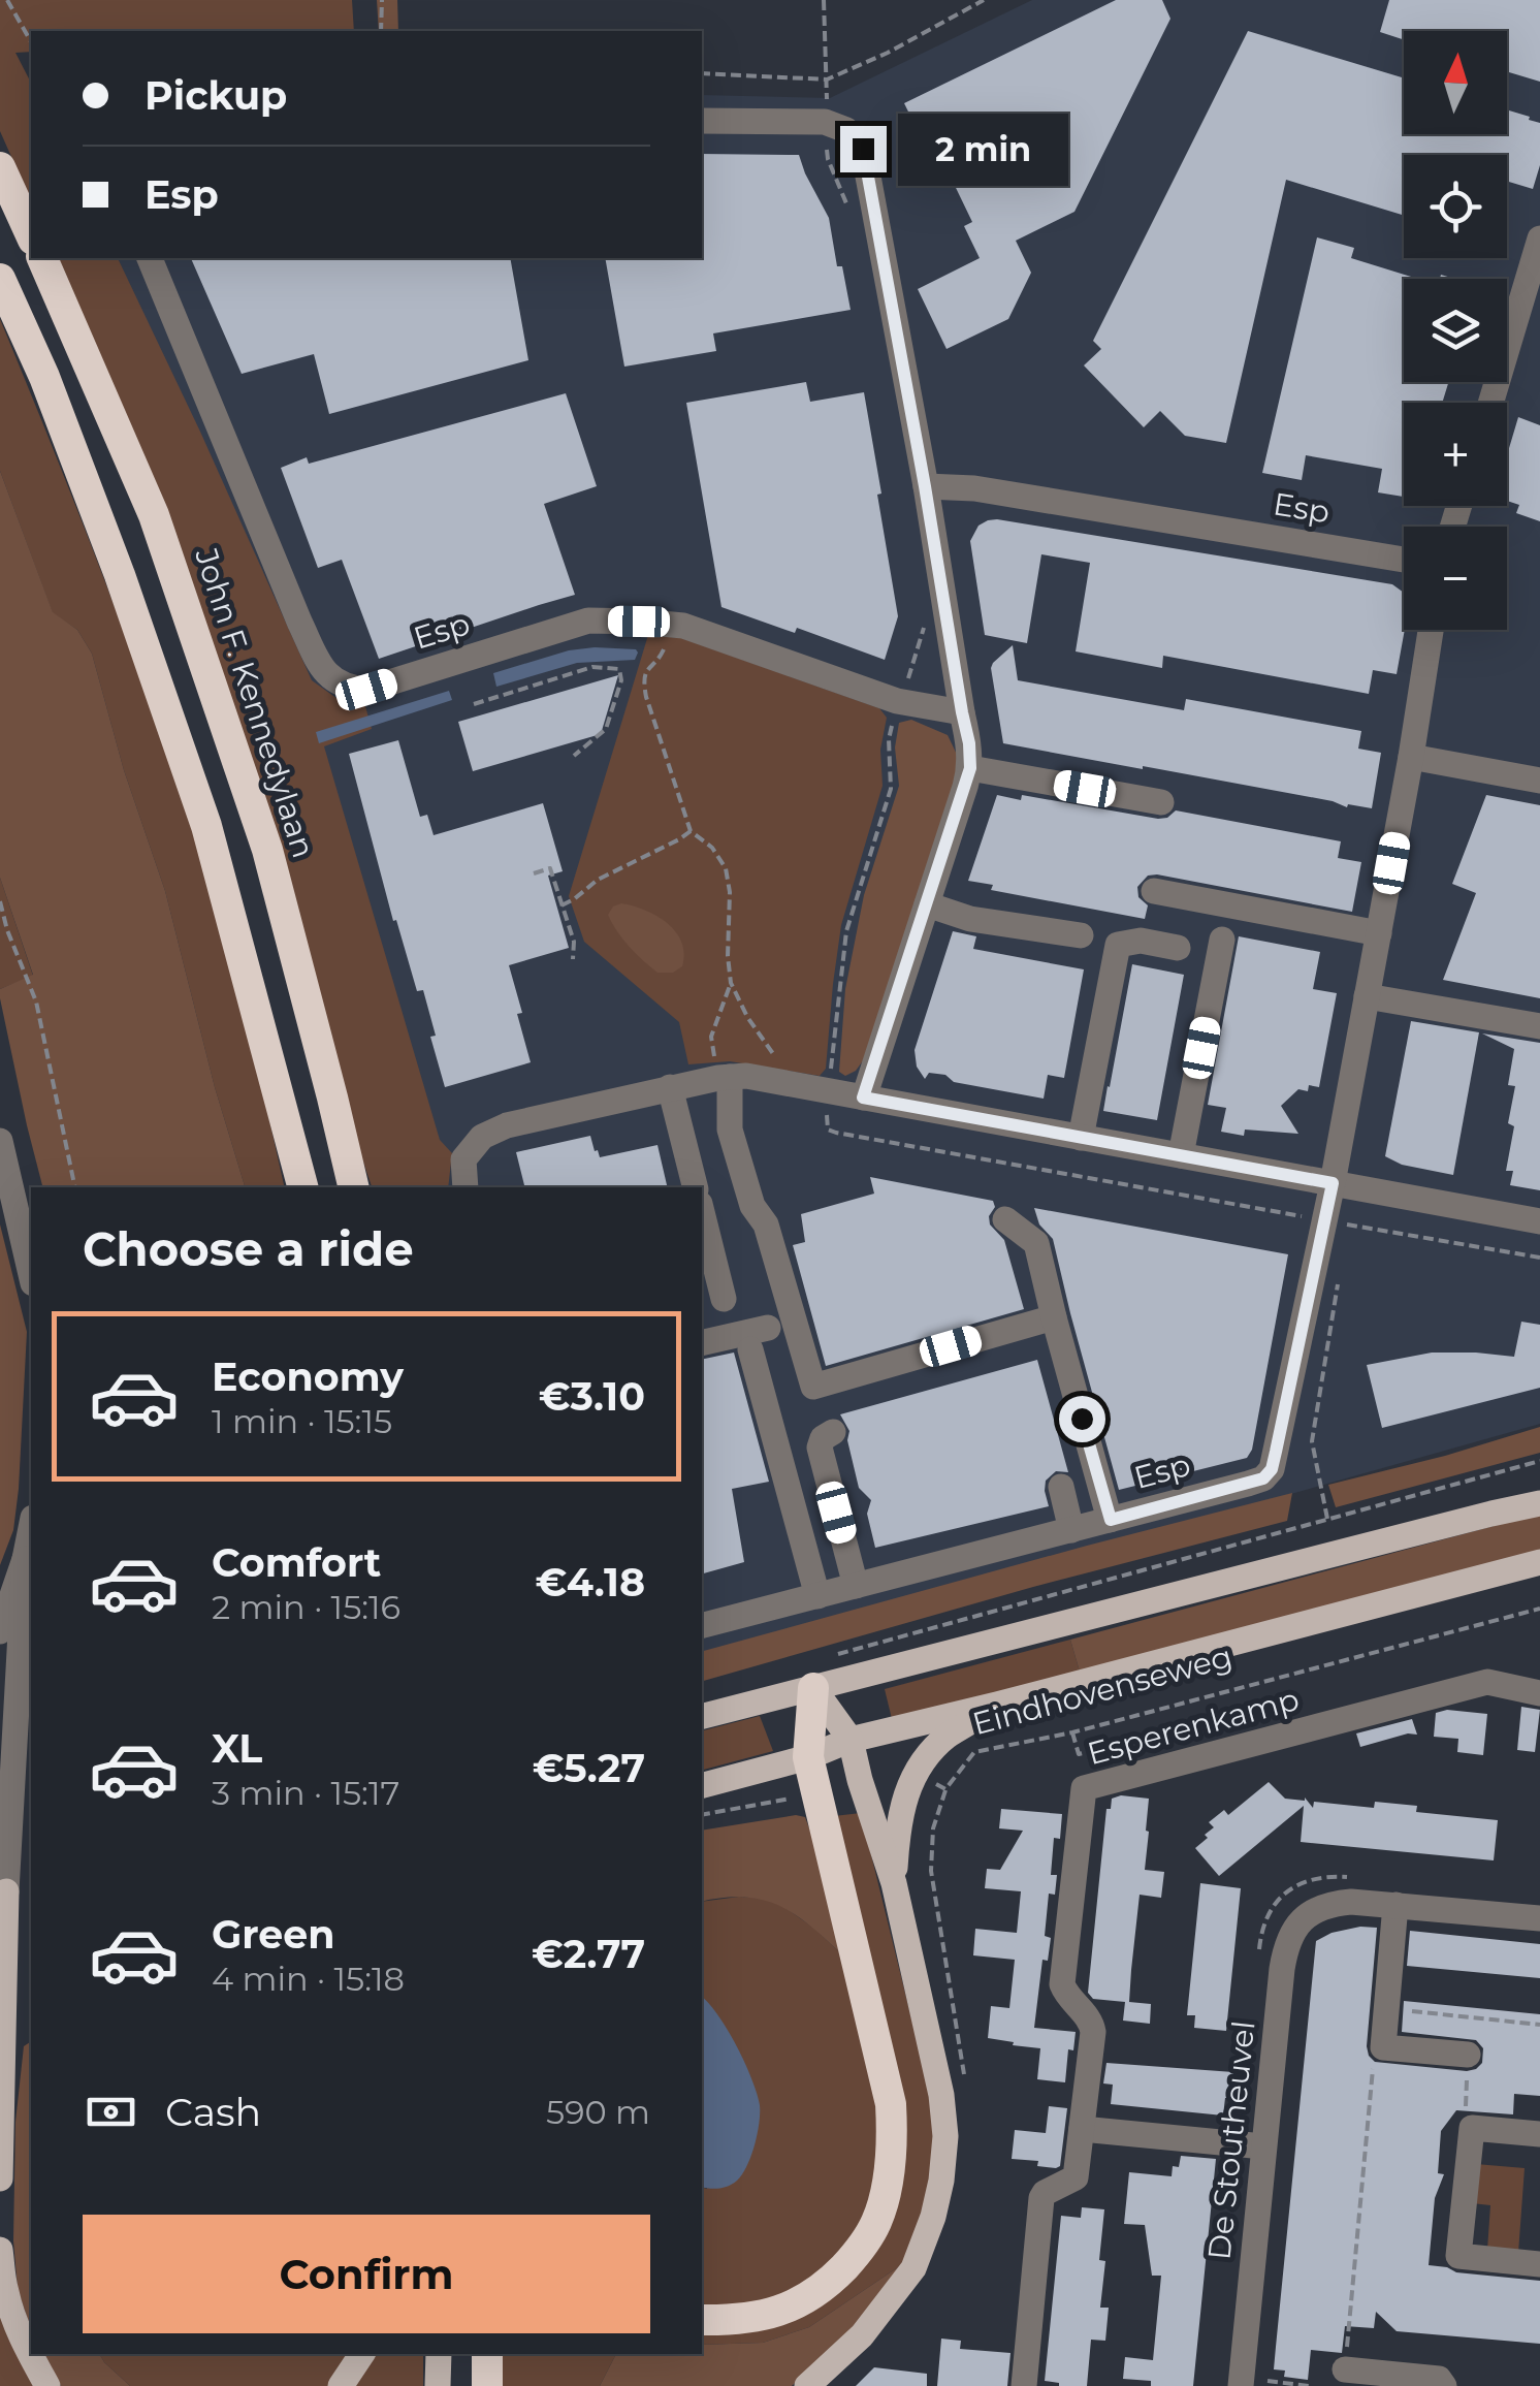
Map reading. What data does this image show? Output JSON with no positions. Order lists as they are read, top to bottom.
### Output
{
  "streets": {
    "highway": ["John F. Kennedylaan"],
    "main road": ["Eindhovenseweg"],
    "street": ["Esp", "Esperenkamp", "De Stoutheuvel"]
  },
  "north": "top",
  "page": {
    "map_buttons": ["+", "−"],
    "banner": ["Pickup", "Esp"],
    "bubble": "2 min",
    "heading": "Choose a ride",
    "list": [
      {
        "name": "Economy",
        "note": "1 min · 15:15",
        "value": "€3.10"
      },
      {
        "name": "Comfort",
        "note": "2 min · 15:16",
        "value": "€4.18"
      },
      {
        "name": "XL",
        "note": "3 min · 15:17",
        "value": "€5.27"
      },
      {
        "name": "Green",
        "note": "4 min · 15:18",
        "value": "€2.77"
      }
    ],
    "pay": ["Cash", "590 m"],
    "buttons": "Confirm"
  }
}
